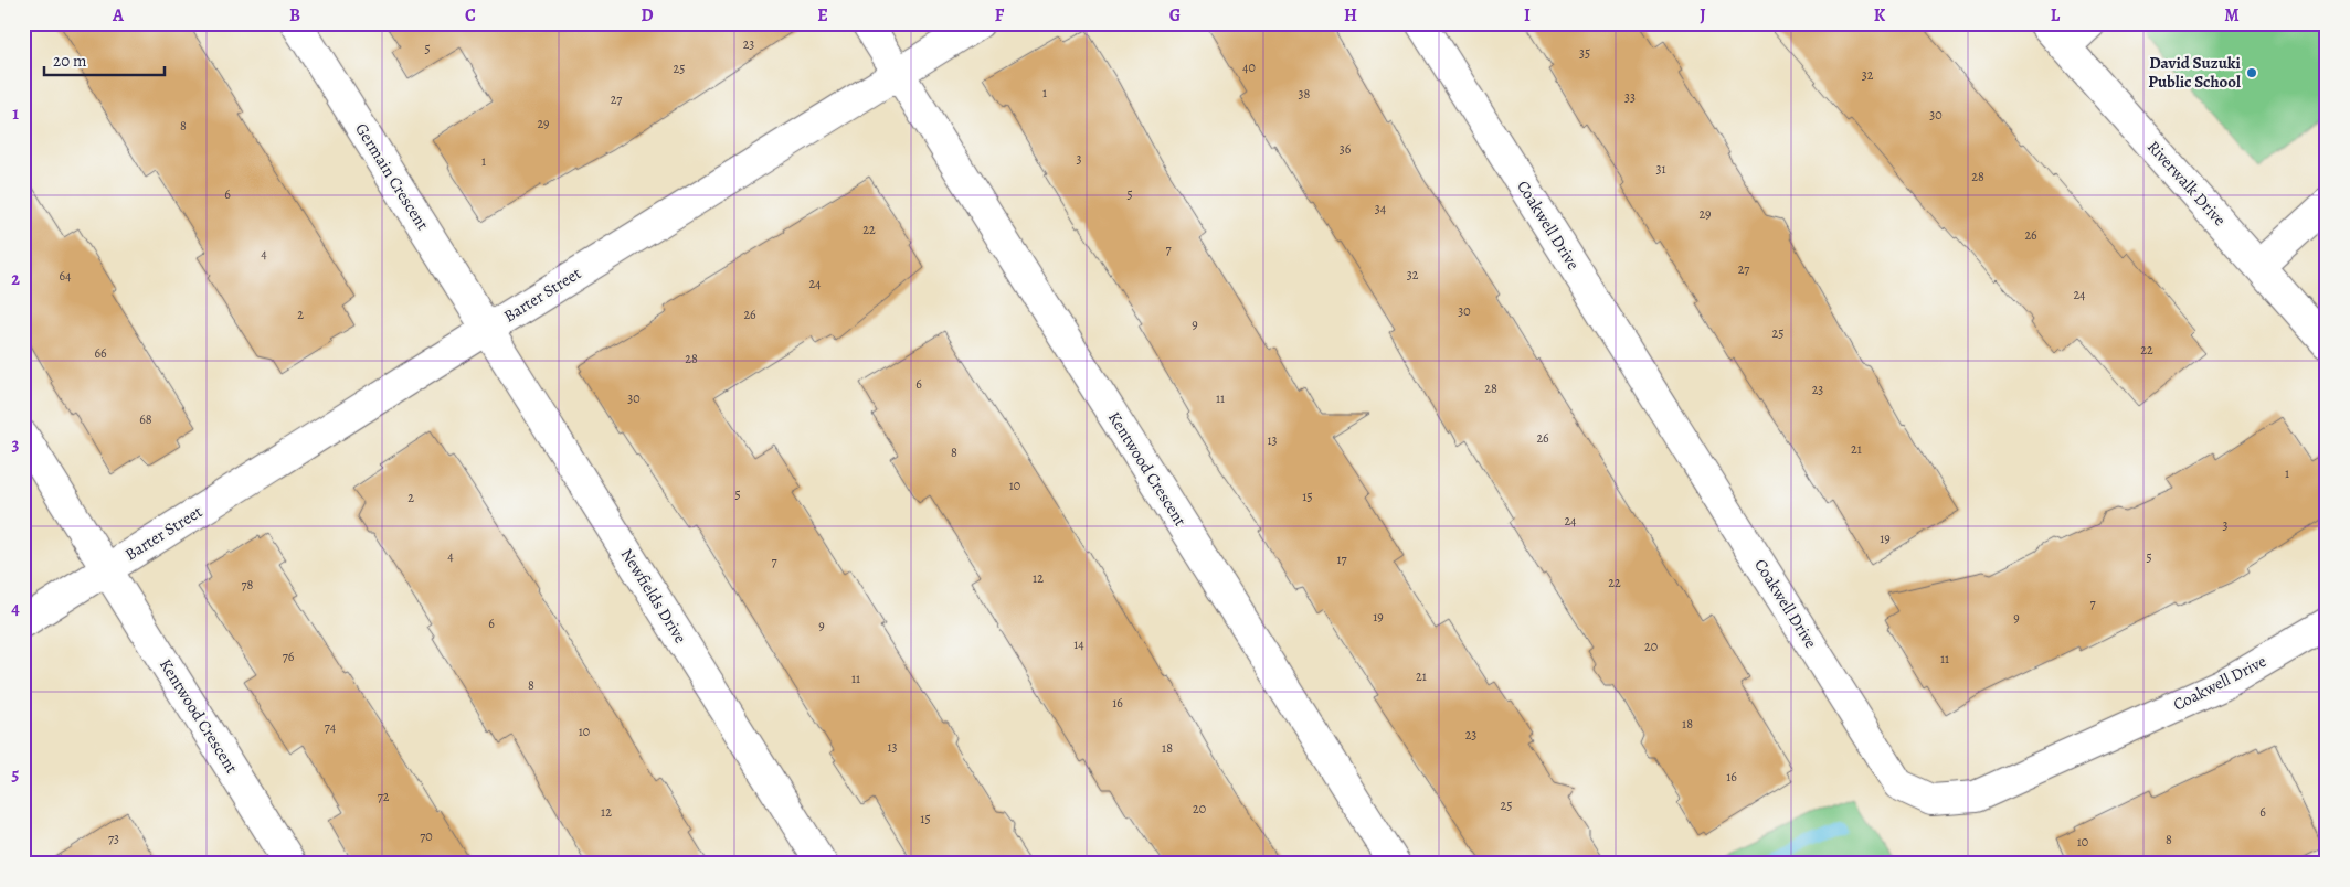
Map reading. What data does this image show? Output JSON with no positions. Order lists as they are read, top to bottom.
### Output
{
  "streets": {
    "street": [
      "Germain Crescent",
      "Riverwalk Drive",
      "Coakwell Drive",
      "Barter Street",
      "Kentwood Crescent",
      "Newfields Drive"
    ]
  },
  "crossings": [
    ["Germain Crescent", "Barter Street"],
    ["Germain Crescent", "Newfields Drive"],
    ["Barter Street", "Kentwood Crescent"],
    ["Barter Street", "Newfields Drive"]
  ],
  "places": ["David Suzuki Public School"],
  "house_numbers": [
    "23",
    "5",
    "35",
    "40",
    "25",
    "32",
    "1",
    "38",
    "33",
    "27",
    "30",
    "29",
    "8",
    "36",
    "3",
    "1",
    "31",
    "28",
    "6",
    "5",
    "34",
    "29",
    "22",
    "26",
    "7",
    "4",
    "27",
    "32",
    "64",
    "24",
    "24",
    "30",
    "2",
    "26",
    "9",
    "25",
    "22",
    "66",
    "28",
    "6",
    "28",
    "23",
    "30",
    "11",
    "68",
    "26",
    "13",
    "21",
    "8",
    "1",
    "10",
    "5",
    "15",
    "2",
    "24",
    "3",
    "19",
    "4",
    "5",
    "17",
    "7",
    "12",
    "22",
    "78",
    "7",
    "19",
    "9",
    "6",
    "9",
    "14",
    "20",
    "76",
    "11",
    "21",
    "11",
    "8",
    "16",
    "18",
    "74",
    "10",
    "23",
    "13",
    "18",
    "16",
    "72",
    "25",
    "20",
    "12",
    "6",
    "15",
    "70",
    "73",
    "8",
    "10"
  ],
  "scale_bar": "20 m",
  "grid": {
    "columns": [
      "A",
      "B",
      "C",
      "D",
      "E",
      "F",
      "G",
      "H",
      "I",
      "J",
      "K",
      "L",
      "M"
    ],
    "rows": [
      "1",
      "2",
      "3",
      "4",
      "5"
    ]
  }
}
